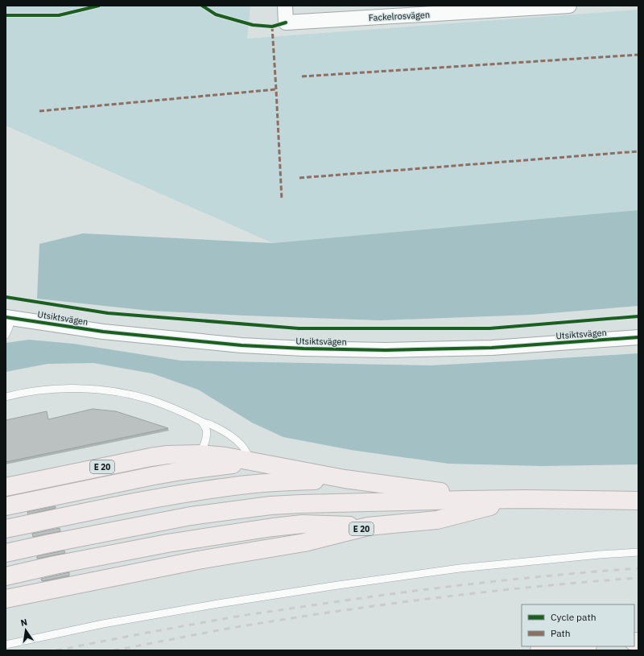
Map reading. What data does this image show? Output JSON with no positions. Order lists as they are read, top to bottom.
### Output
{
  "streets": {
    "highway": ["E 20"],
    "street": ["Fackelrosvägen", "Utsiktsvägen"]
  },
  "legend": ["Cycle path", "Path"],
  "north": "top"
}
